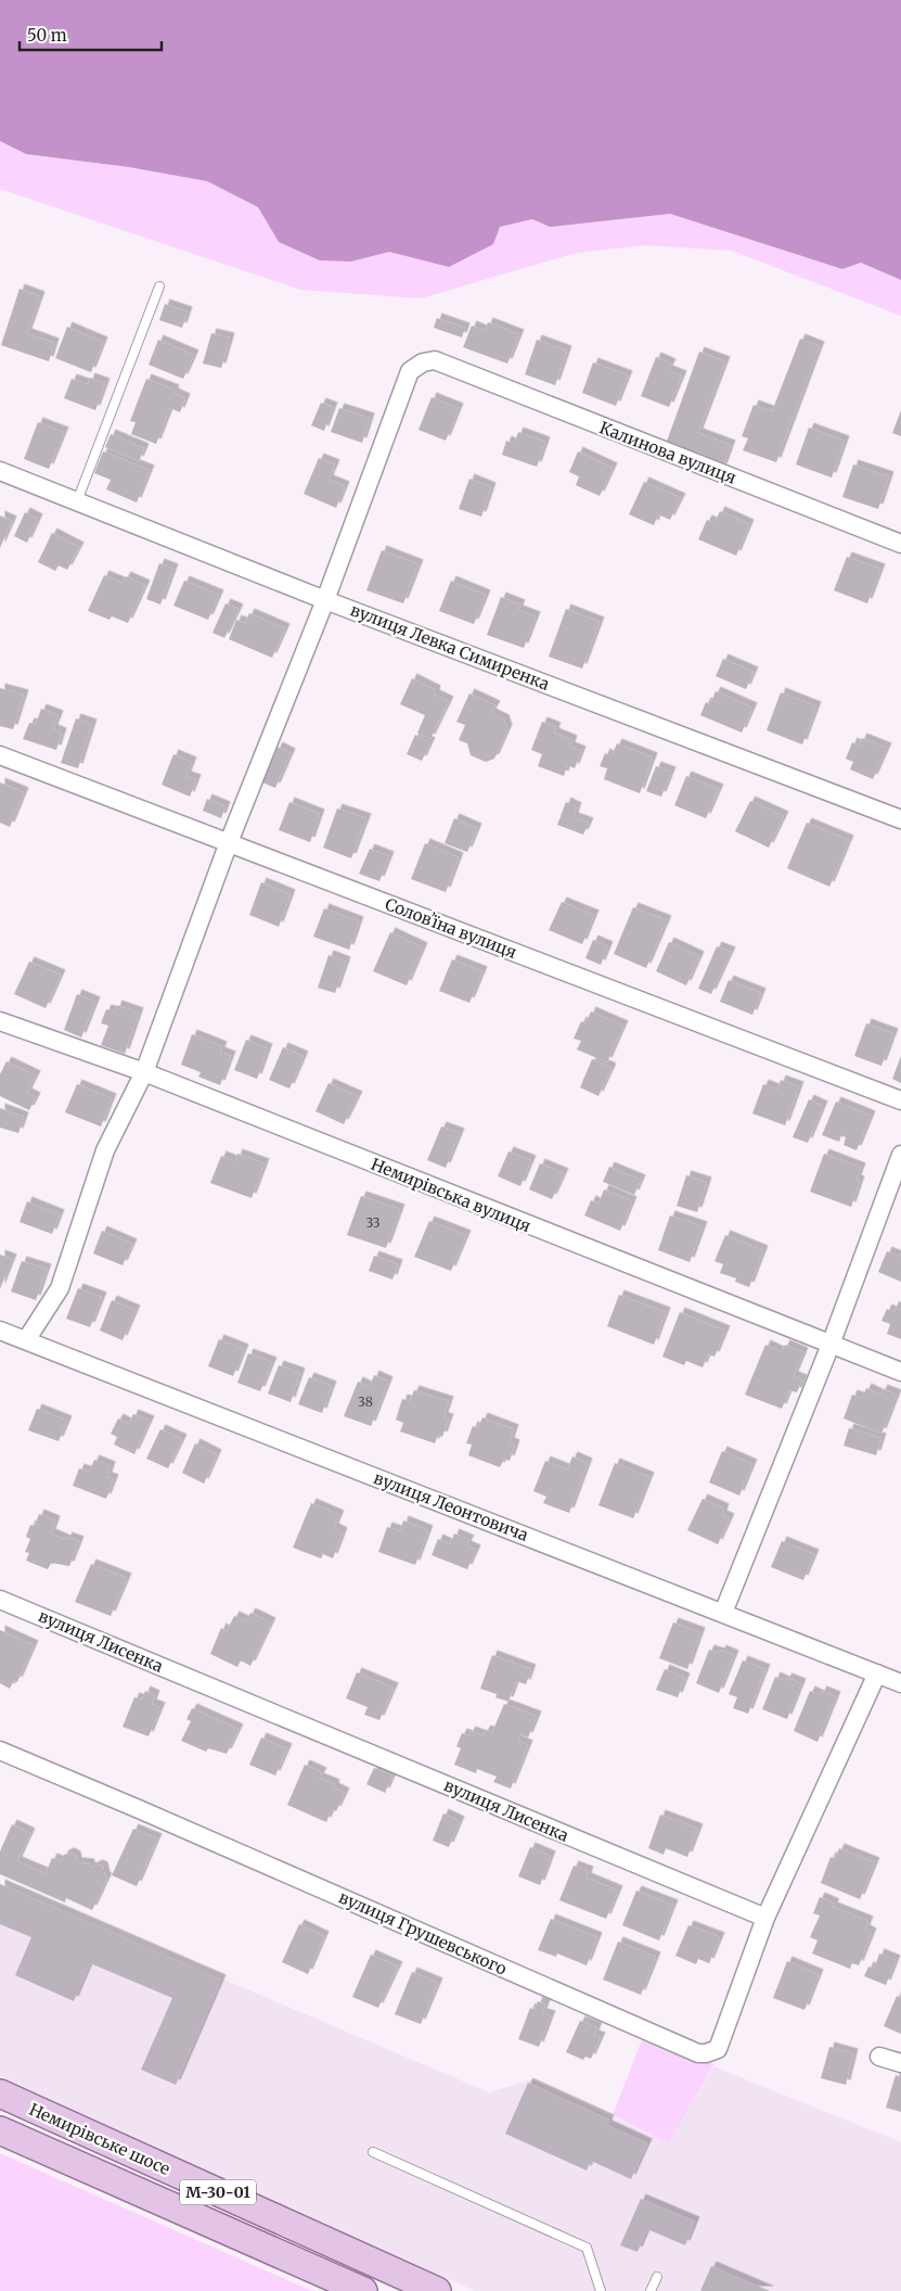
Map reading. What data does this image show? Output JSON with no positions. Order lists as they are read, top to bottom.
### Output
{
  "streets": {
    "main road": ["Немирівське шосе", "М-30-01"],
    "street": [
      "Калинова вулиця",
      "вулиця Левка Симиренка",
      "Соловʼїна вулиця",
      "Немирівська вулиця",
      "вулиця Леонтовича",
      "вулиця Лисенка",
      "вулиця Грушевського"
    ]
  },
  "crossings": [
    ["Калинова вулиця", "вулиця Левка Симиренка"],
    ["вулиця Лисенка", "вулиця Грушевського"]
  ],
  "house_numbers": ["33", "38"],
  "scale_bar": "50 m"
}
